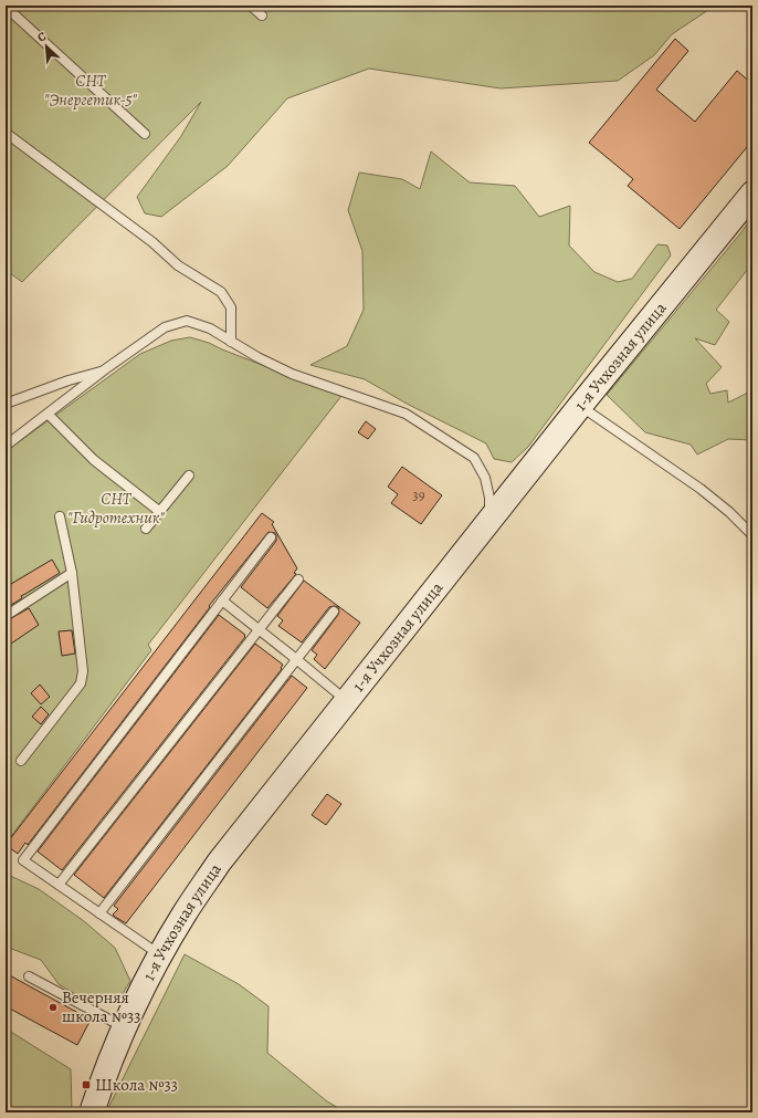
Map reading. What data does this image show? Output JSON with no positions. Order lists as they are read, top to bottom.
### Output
{
  "streets": {
    "street": ["1-я Учхозная улица"]
  },
  "parks": ["СНТ \"Энергетик-5\"", "СНТ \"Гидротехник\""],
  "places": {
    "other": ["Вечерняя школа №33"],
    "transit": ["Школа №33"]
  },
  "house_numbers": ["39"],
  "north": "top left"
}
